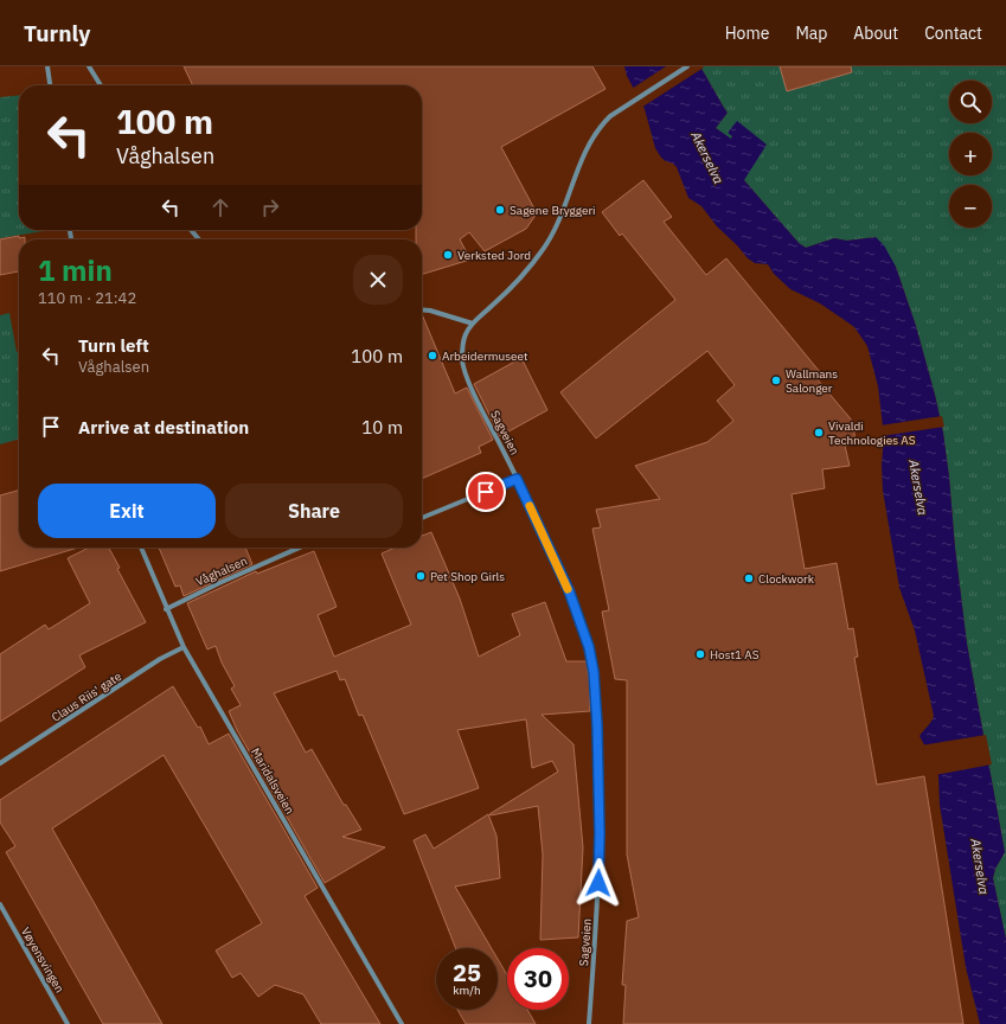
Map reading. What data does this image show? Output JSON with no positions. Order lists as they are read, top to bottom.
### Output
{
  "streets": {
    "street": [
      "Sagveien",
      "Våghalsen",
      "Claus Riis' gate",
      "Maridalsveien",
      "Vøyensvingen"
    ]
  },
  "crossings": [
    ["Våghalsen", "Maridalsveien"],
    ["Claus Riis' gate", "Maridalsveien"]
  ],
  "water": ["Akerselva"],
  "places": [
    "Sagene Bryggeri",
    "Verksted Jord",
    "Arbeidermuseet",
    "Wallmans Salonger",
    "Vivaldi Technologies AS",
    "Pet Shop Girls",
    "Clockwork",
    "Host1 AS"
  ],
  "page": {
    "header": "Turnly",
    "nav": [
      "Home",
      "Map",
      "About",
      "Contact"
    ],
    "map_buttons": ["+", "−"],
    "turn": ["100 m", "Våghalsen"],
    "heading": ["1 min", "110 m · 21:42"],
    "list": [
      {
        "name": "Turn left",
        "note": "Våghalsen",
        "value": "100 m"
      },
      {
        "name": "Arrive at destination",
        "value": "10 m"
      }
    ],
    "buttons": ["Exit", "Share"],
    "speed": "25 km/h",
    "limit": "30"
  }
}
